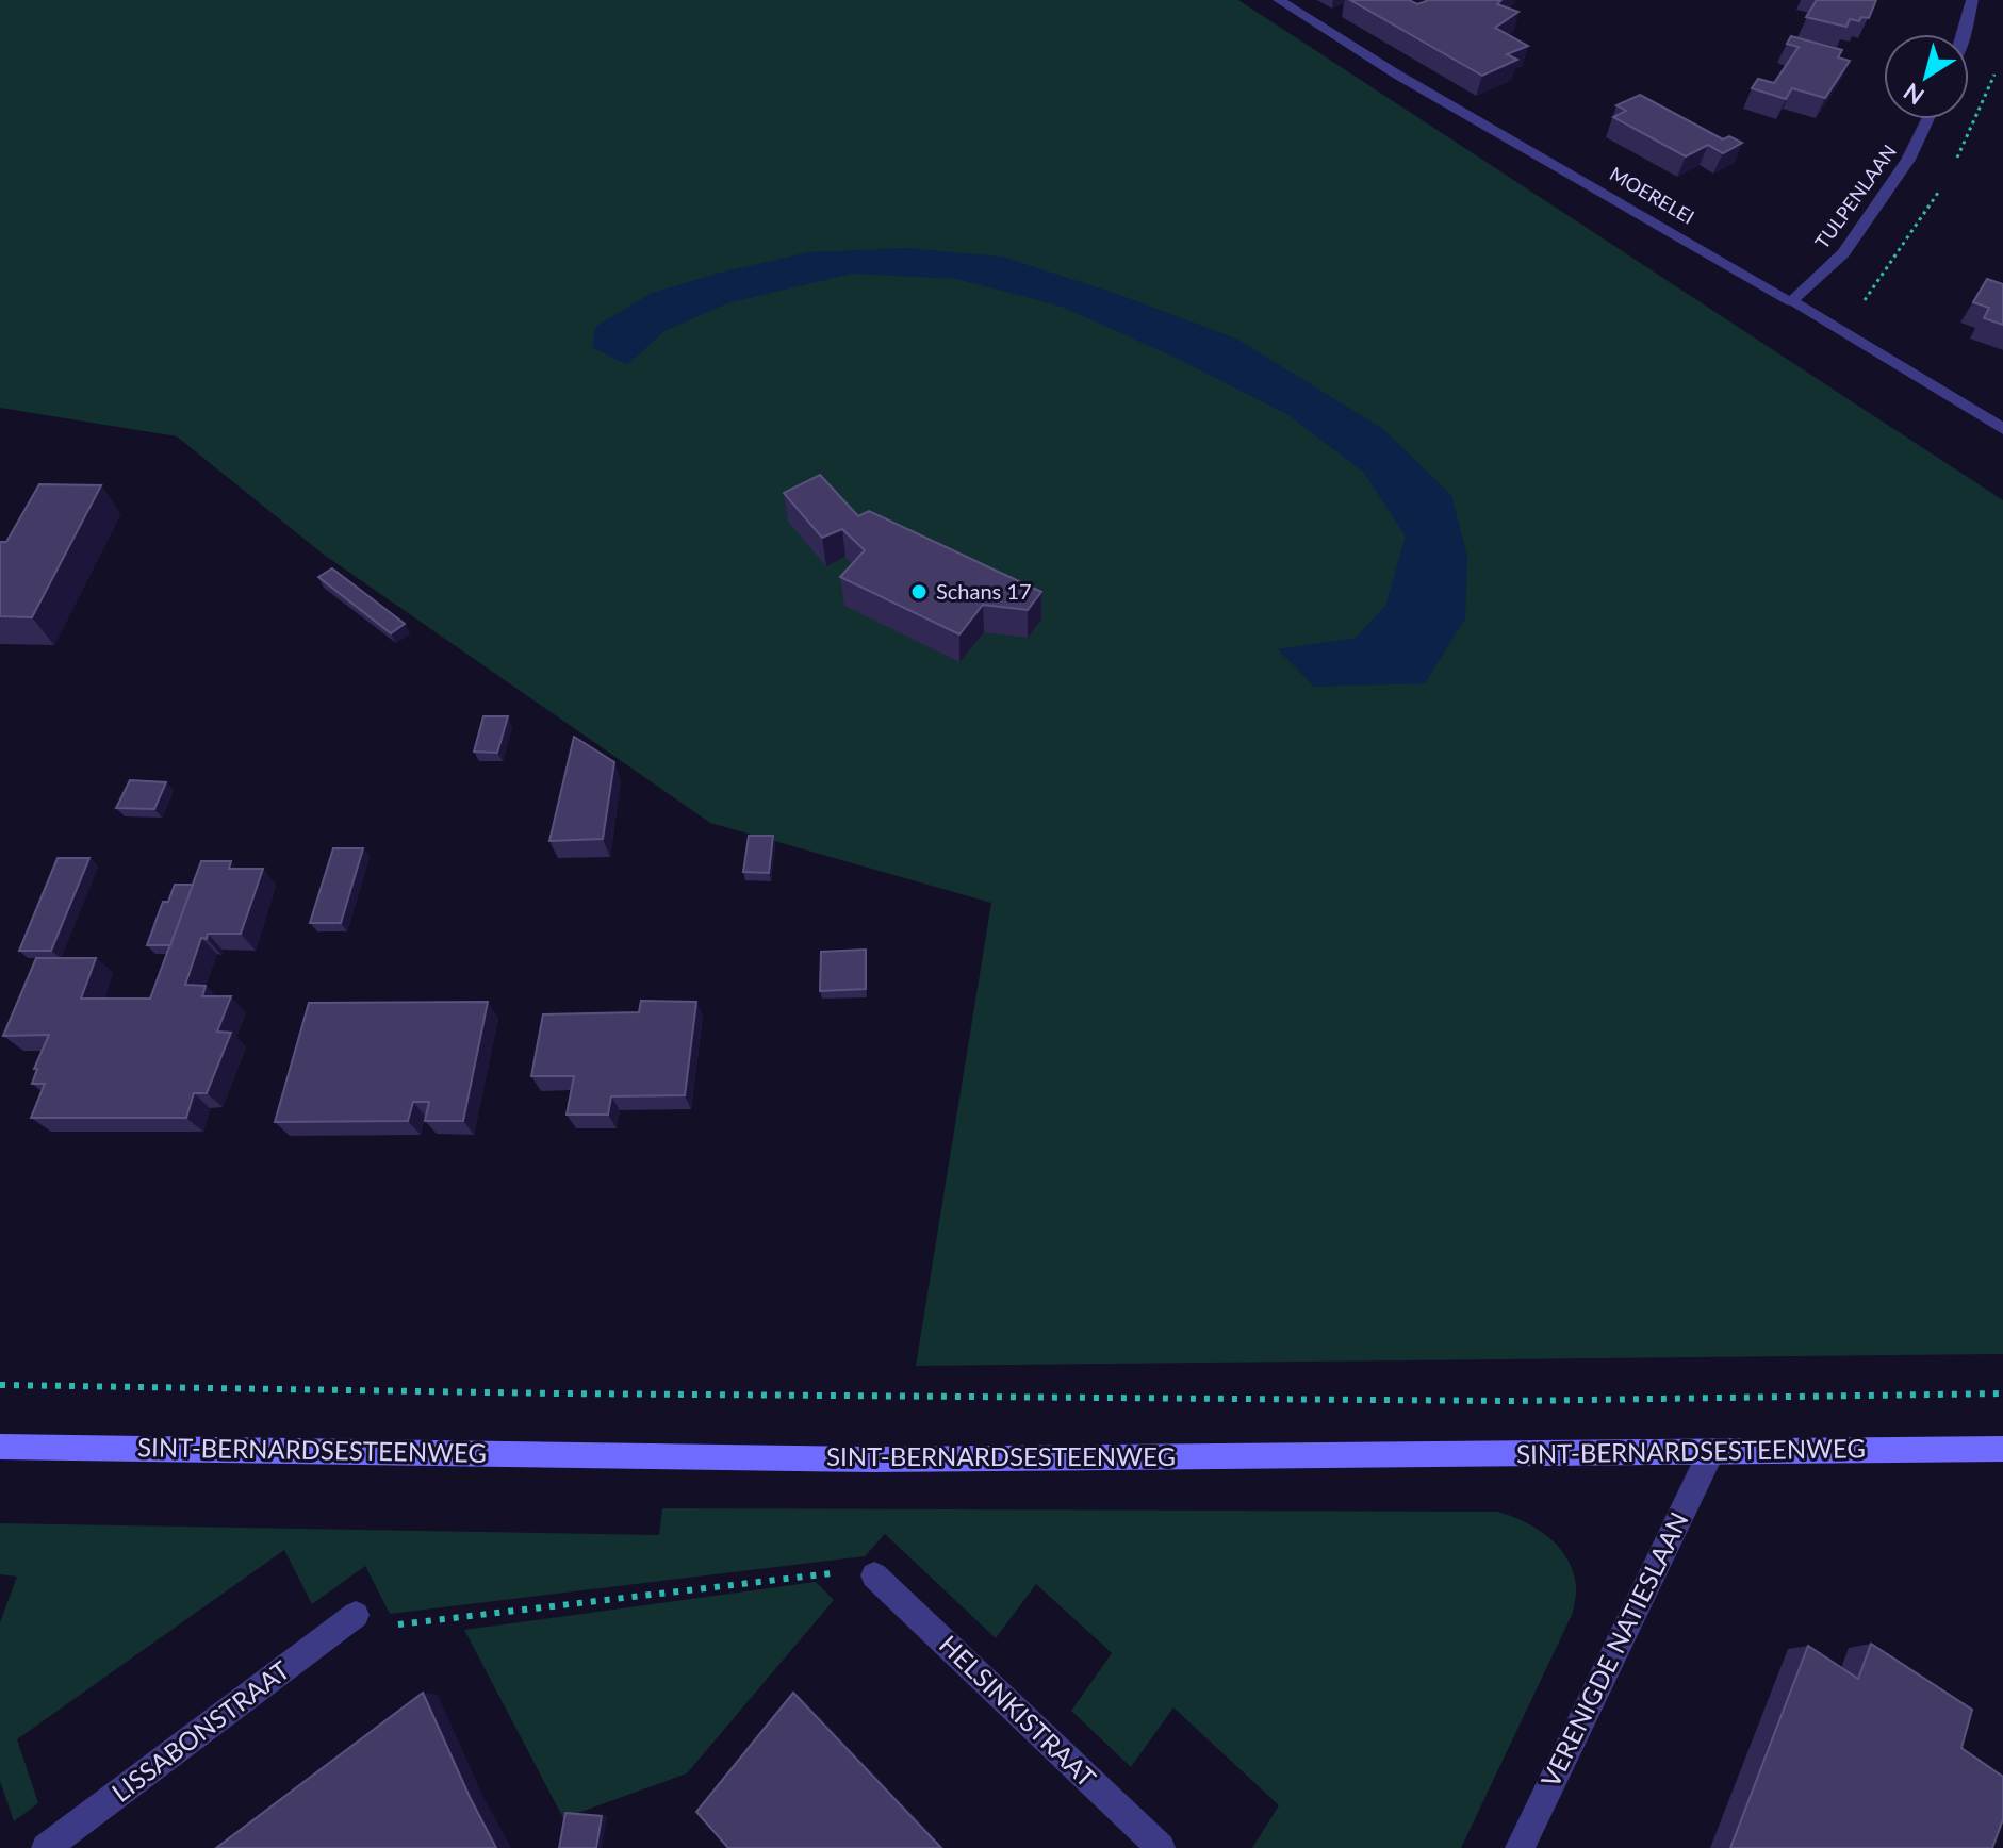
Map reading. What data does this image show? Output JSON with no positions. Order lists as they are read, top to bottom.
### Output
{
  "streets": {
    "main road": ["SINT-BERNARDSESTEENWEG"],
    "street": [
      "MOERELEI",
      "TULPENLAAN",
      "VERENIGDE NATIESLAAN",
      "HELSINKISTRAAT",
      "LISSABONSTRAAT"
    ]
  },
  "crossings": [
    ["MOERELEI", "TULPENLAAN"],
    ["SINT-BERNARDSESTEENWEG", "VERENIGDE NATIESLAAN"]
  ],
  "places": ["Schans 17"],
  "north": "bottom left"
}
